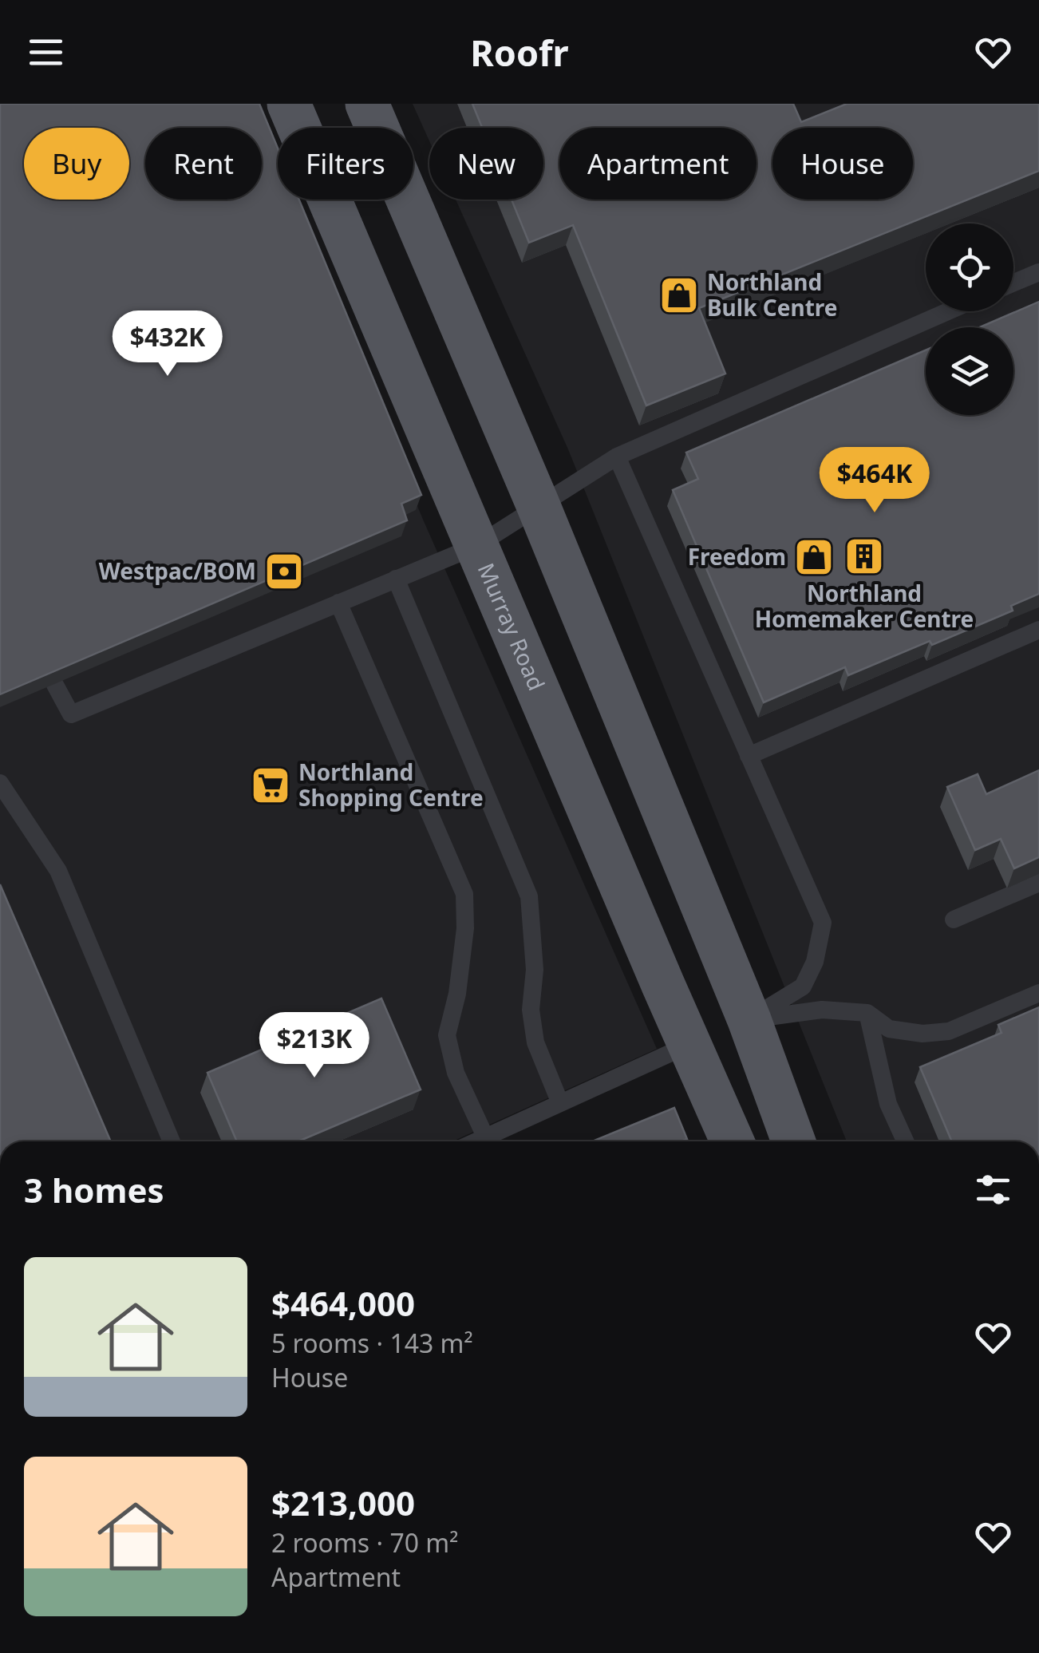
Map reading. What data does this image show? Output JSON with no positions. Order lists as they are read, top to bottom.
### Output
{
  "streets": {
    "main road": ["Murray Road"]
  },
  "places": {
    "shop": ["Northland Bulk Centre", "Freedom"],
    "building": ["Northland Homemaker Centre"],
    "bank": ["Westpac/BOM"],
    "supermarket": ["Northland Shopping Centre"]
  },
  "page": {
    "header": "Roofr",
    "chip": [
      "Buy",
      "Rent",
      "Filters",
      "New",
      "Apartment",
      "House"
    ],
    "price": ["$432K", "$464K", "$213K"],
    "heading": "3 homes",
    "list": [
      {
        "name": "$464,000",
        "note": "5 rooms · 143 m² · House"
      },
      {
        "name": "$213,000",
        "note": "2 rooms · 70 m² · Apartment"
      }
    ]
  }
}
